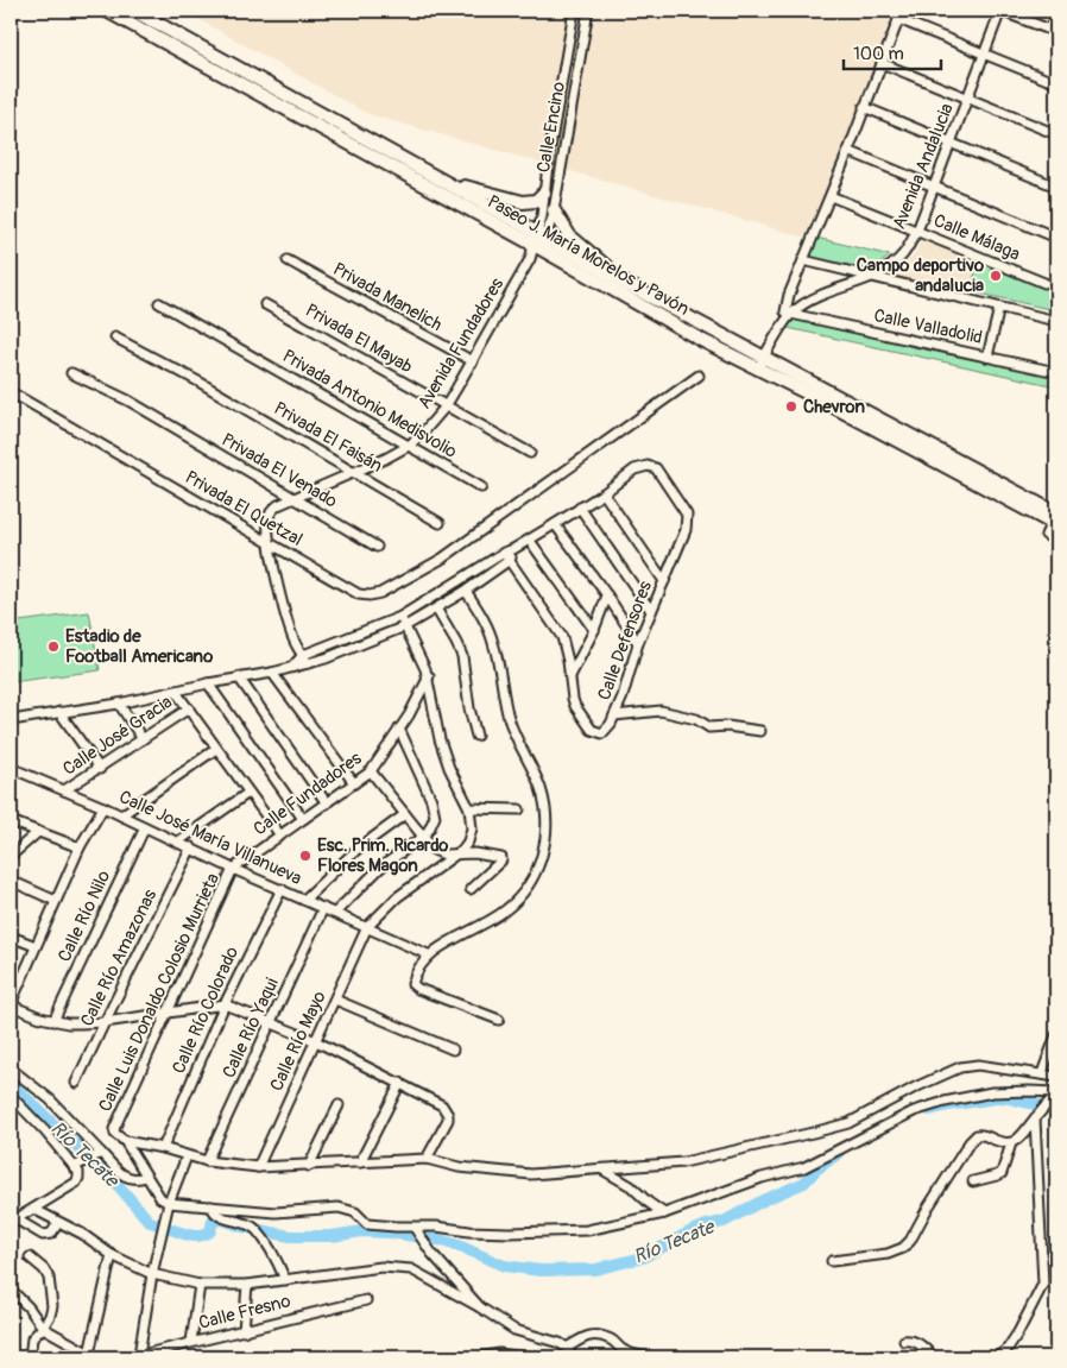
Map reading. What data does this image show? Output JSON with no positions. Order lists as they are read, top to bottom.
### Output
{
  "streets": {
    "highway": ["Paseo J. María Morelos y Pavón"],
    "street": [
      "Calle Encino",
      "Avenida Andalucia",
      "Calle Málaga",
      "Privada Manelich",
      "Calle Valladolid",
      "Privada El Mayab",
      "Avenida Fundadores",
      "Privada Antonio Medisvolio",
      "Privada El Faisán",
      "Privada El Venado",
      "Privada El Quetzal",
      "Calle Defensores",
      "Calle José Gracia",
      "Calle Fundadores",
      "Calle José María Villanueva",
      "Calle Río Nilo",
      "Calle Río Amazonas",
      "Calle Luis Donaldo Colosio Murrieta",
      "Calle Río Colorado",
      "Calle Río Yaqui",
      "Calle Río Mayo",
      "Calle Fresno"
    ]
  },
  "crossings": [
    ["Calle Encino", "Paseo J. María Morelos y Pavón"],
    ["Calle Encino", "Avenida Fundadores"],
    ["Avenida Andalucia", "Calle Málaga"],
    ["Avenida Andalucia", "Paseo J. María Morelos y Pavón"],
    ["Avenida Andalucia", "Calle Valladolid"],
    ["Paseo J. María Morelos y Pavón", "Avenida Fundadores"],
    ["Privada Manelich", "Avenida Fundadores"],
    ["Privada El Mayab", "Avenida Fundadores"],
    ["Avenida Fundadores", "Privada Antonio Medisvolio"],
    ["Avenida Fundadores", "Privada El Faisán"],
    ["Avenida Fundadores", "Privada El Venado"],
    ["Avenida Fundadores", "Privada El Quetzal"],
    ["Calle José Gracia", "Calle José María Villanueva"],
    ["Calle Fundadores", "Calle José María Villanueva"],
    ["Calle Fundadores", "Calle Luis Donaldo Colosio Murrieta"],
    ["Calle José María Villanueva", "Calle Río Nilo"],
    ["Calle José María Villanueva", "Calle Río Amazonas"],
    ["Calle José María Villanueva", "Calle Luis Donaldo Colosio Murrieta"],
    ["Calle José María Villanueva", "Calle Río Colorado"],
    ["Calle José María Villanueva", "Calle Río Yaqui"],
    ["Calle José María Villanueva", "Calle Río Mayo"]
  ],
  "water": ["Río Tecate"],
  "places": [
    "Campo deportivo andalucia",
    "Chevron",
    "Estadio de Football Americano",
    "Esc. Prim. Ricardo Flores Magon"
  ],
  "scale_bar": "100 m"
}
